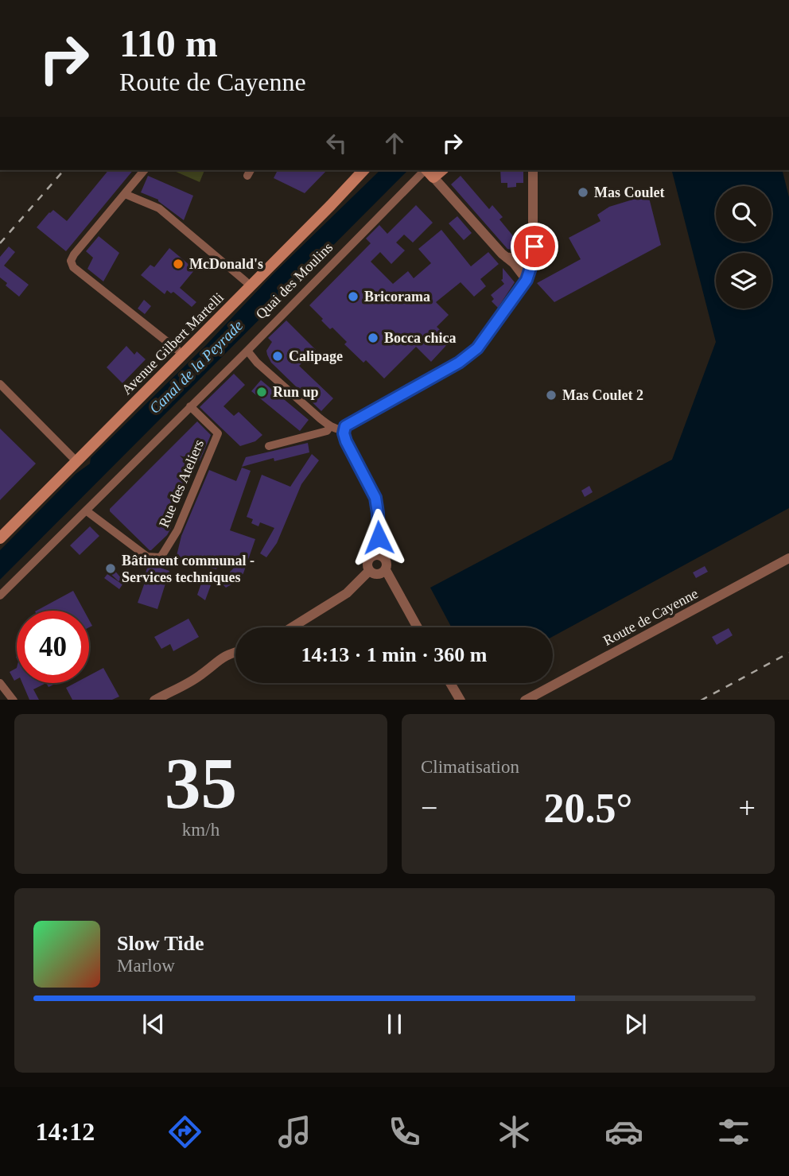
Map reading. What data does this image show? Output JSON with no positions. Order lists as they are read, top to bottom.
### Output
{
  "streets": {
    "main road": ["Avenue Gilbert Martelli"],
    "street": ["Quai des Moulins", "Rue des Ateliers", "Route de Cayenne"]
  },
  "crossings": [
    ["Quai des Moulins", "Rue des Ateliers"]
  ],
  "water": ["Canal de la Peyrade"],
  "places": [
    "Mas Coulet",
    "McDonald's",
    "Bricorama",
    "Bocca chica",
    "Calipage",
    "Run up",
    "Mas Coulet 2",
    "Bâtiment communal - Services techniques"
  ],
  "page": {
    "turn": ["110 m", "Route de Cayenne"],
    "limit": "40",
    "trip": "14:13 · 1 min · 360 m",
    "tile": [
      ["35", "km/h"],
      "Climatisation"
    ],
    "heat": ["−", "20.5°", "+"],
    "song": ["Slow Tide", "Marlow"],
    "tabs": "14:12"
  }
}
